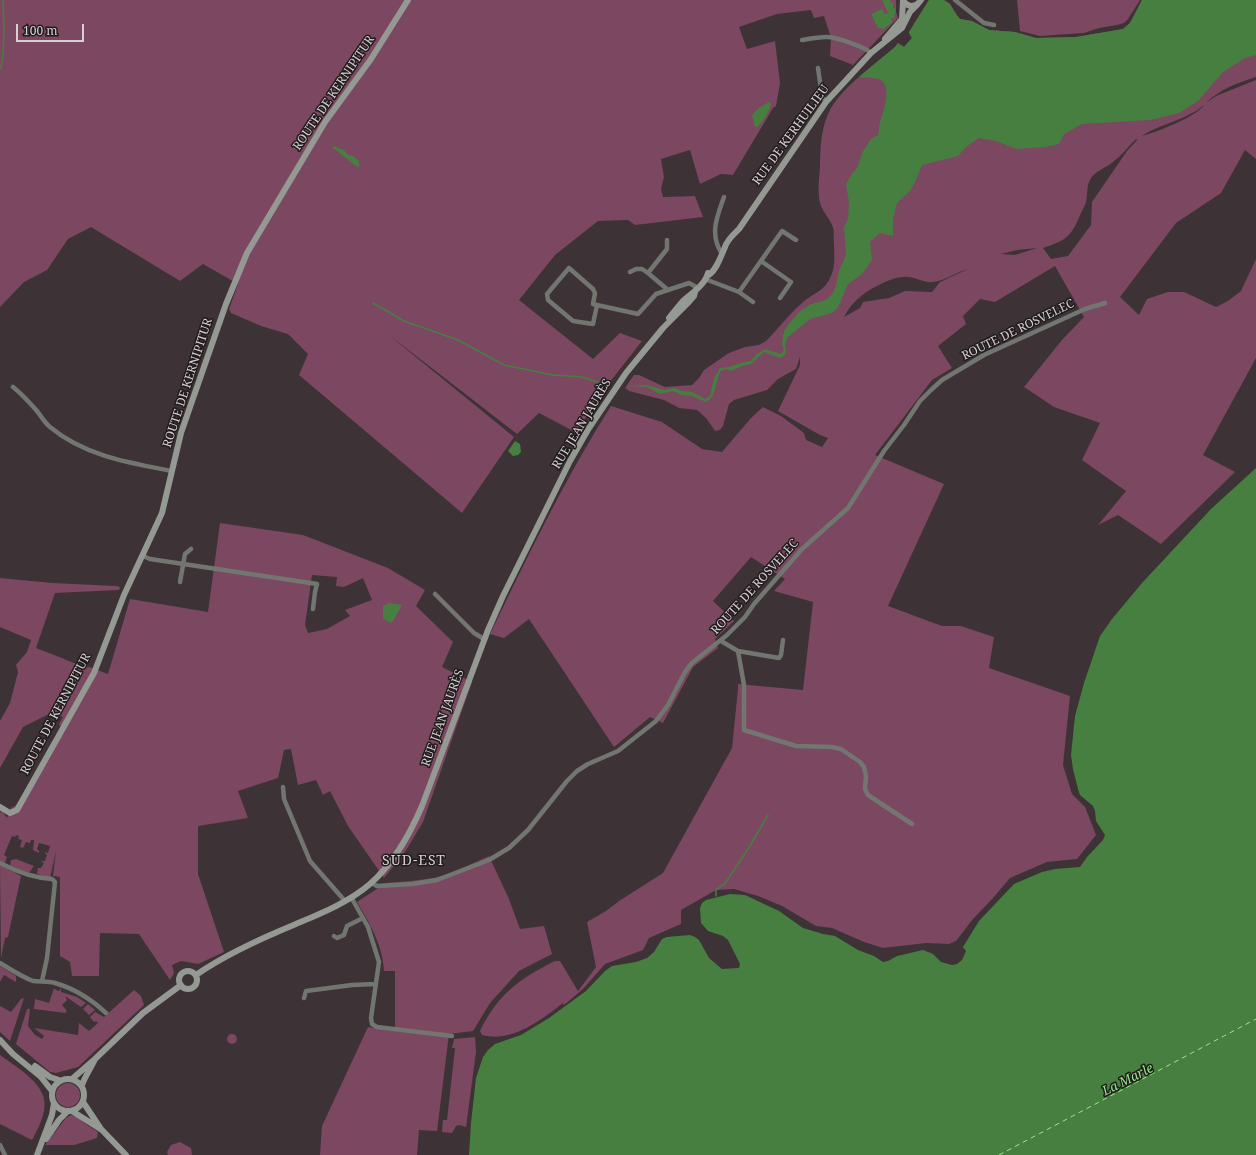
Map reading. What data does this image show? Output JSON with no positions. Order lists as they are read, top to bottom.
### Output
{
  "streets": {
    "main road": ["ROUTE DE KERNIPITUR", "RUE DE KERHUILIEU", "RUE JEAN JAURÈS"],
    "street": ["ROUTE DE ROSVELEC"]
  },
  "crossings": [
    ["ROUTE DE ROSVELEC", "RUE JEAN JAURÈS"]
  ],
  "districts": ["SUD-EST"],
  "water": ["La Marle"],
  "scale_bar": "100 m"
}
